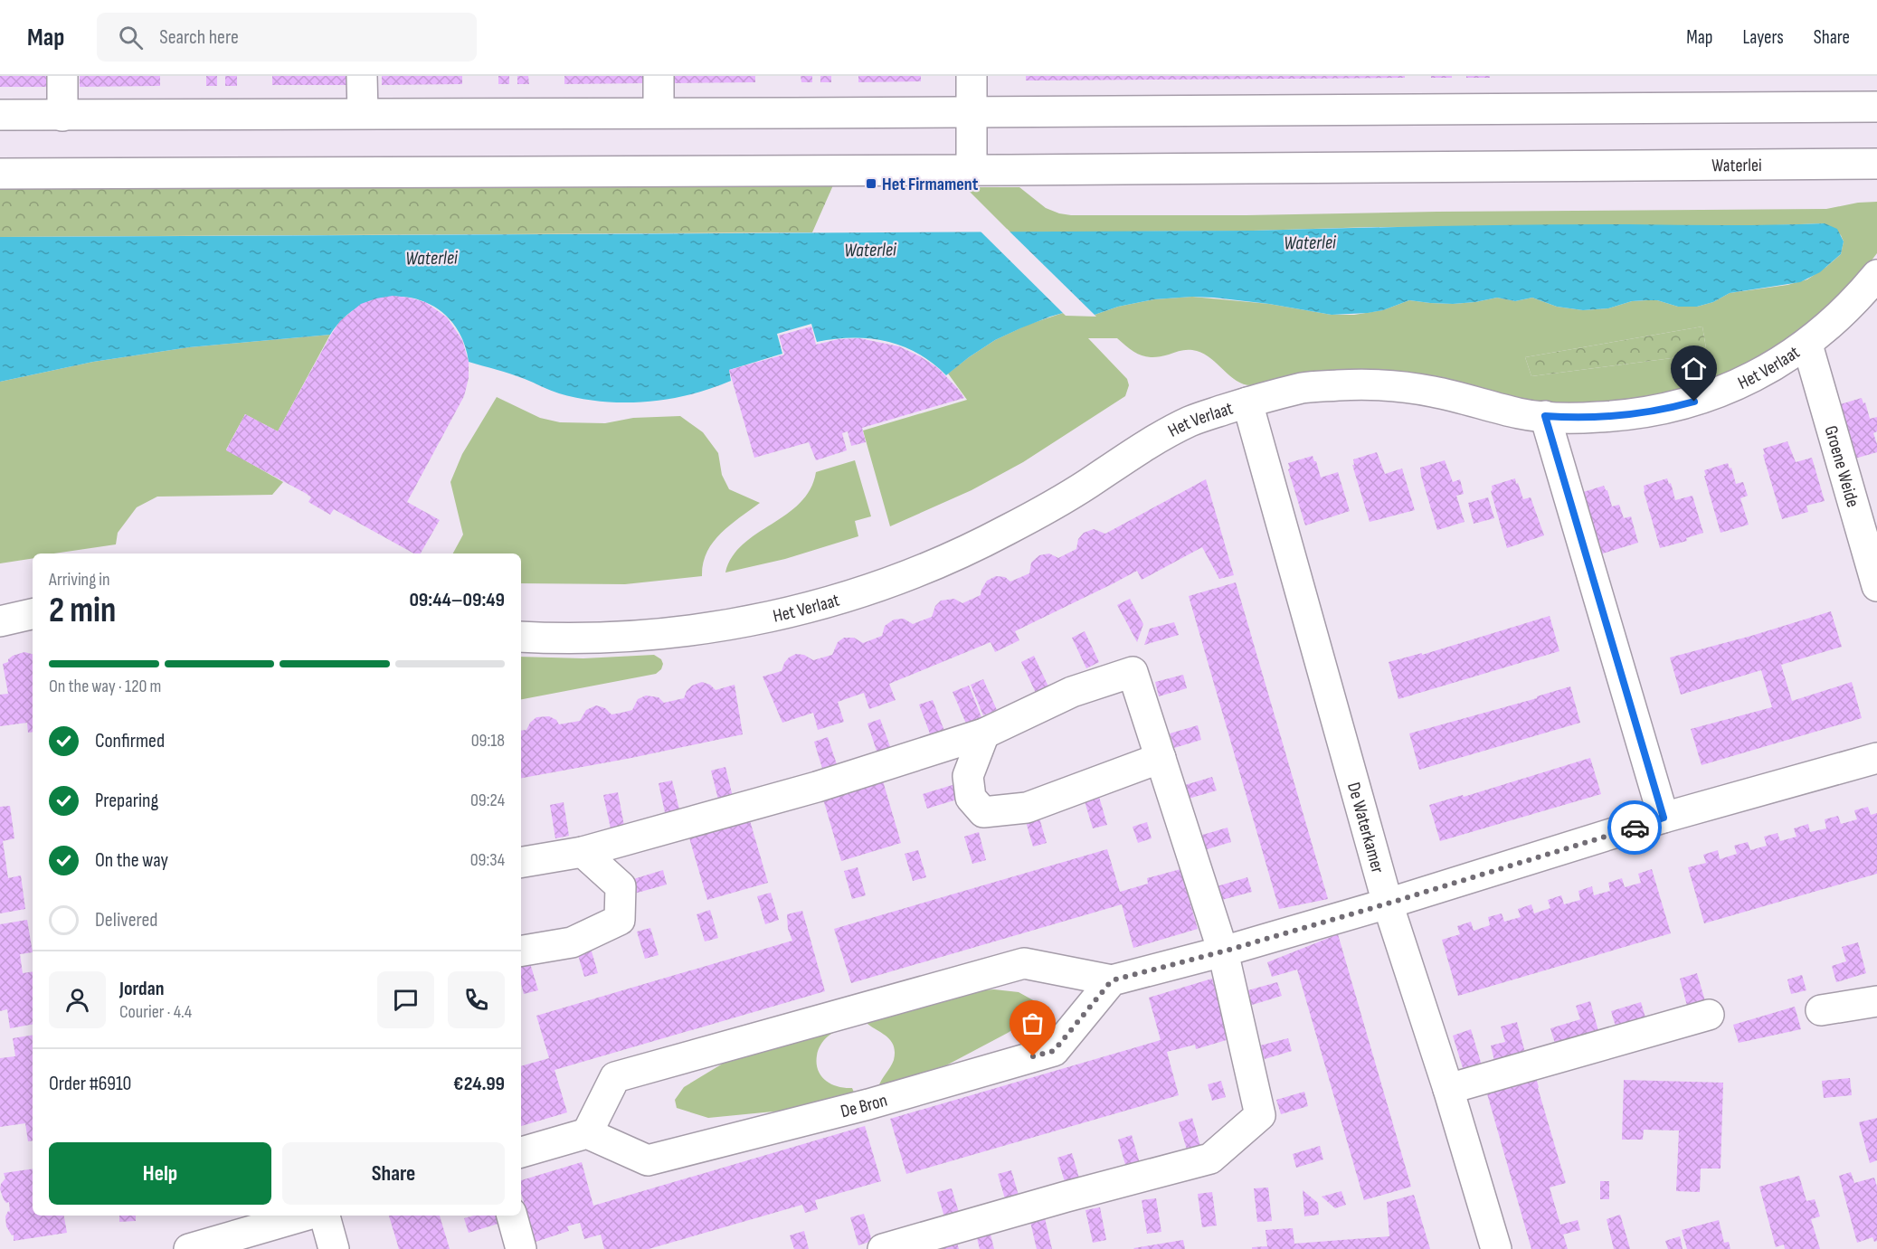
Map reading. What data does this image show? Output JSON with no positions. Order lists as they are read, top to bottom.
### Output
{
  "streets": {
    "street": [
      "Waterlei",
      "Het Verlaat",
      "Groene Weide",
      "De Waterkamer",
      "De Bron"
    ]
  },
  "crossings": [
    ["Het Verlaat", "Groene Weide"],
    ["Het Verlaat", "De Waterkamer"]
  ],
  "water": ["Waterlei"],
  "places": {
    "transit": ["Het Firmament"]
  },
  "page": {
    "header": "Map",
    "search": "Search here",
    "nav": ["Map", "Layers", "Share"],
    "heading": ["2 min", "Arriving in", "09:44–09:49"],
    "panel": [
      "Jordan",
      "Courier · 4.4",
      "Order #6910",
      "€24.99"
    ],
    "bar": "On the way · 120 m",
    "list": [
      ["Confirmed", "09:18"],
      ["Preparing", "09:24"],
      ["On the way", "09:34"],
      "Delivered"
    ],
    "buttons": ["Help", "Share"]
  }
}
